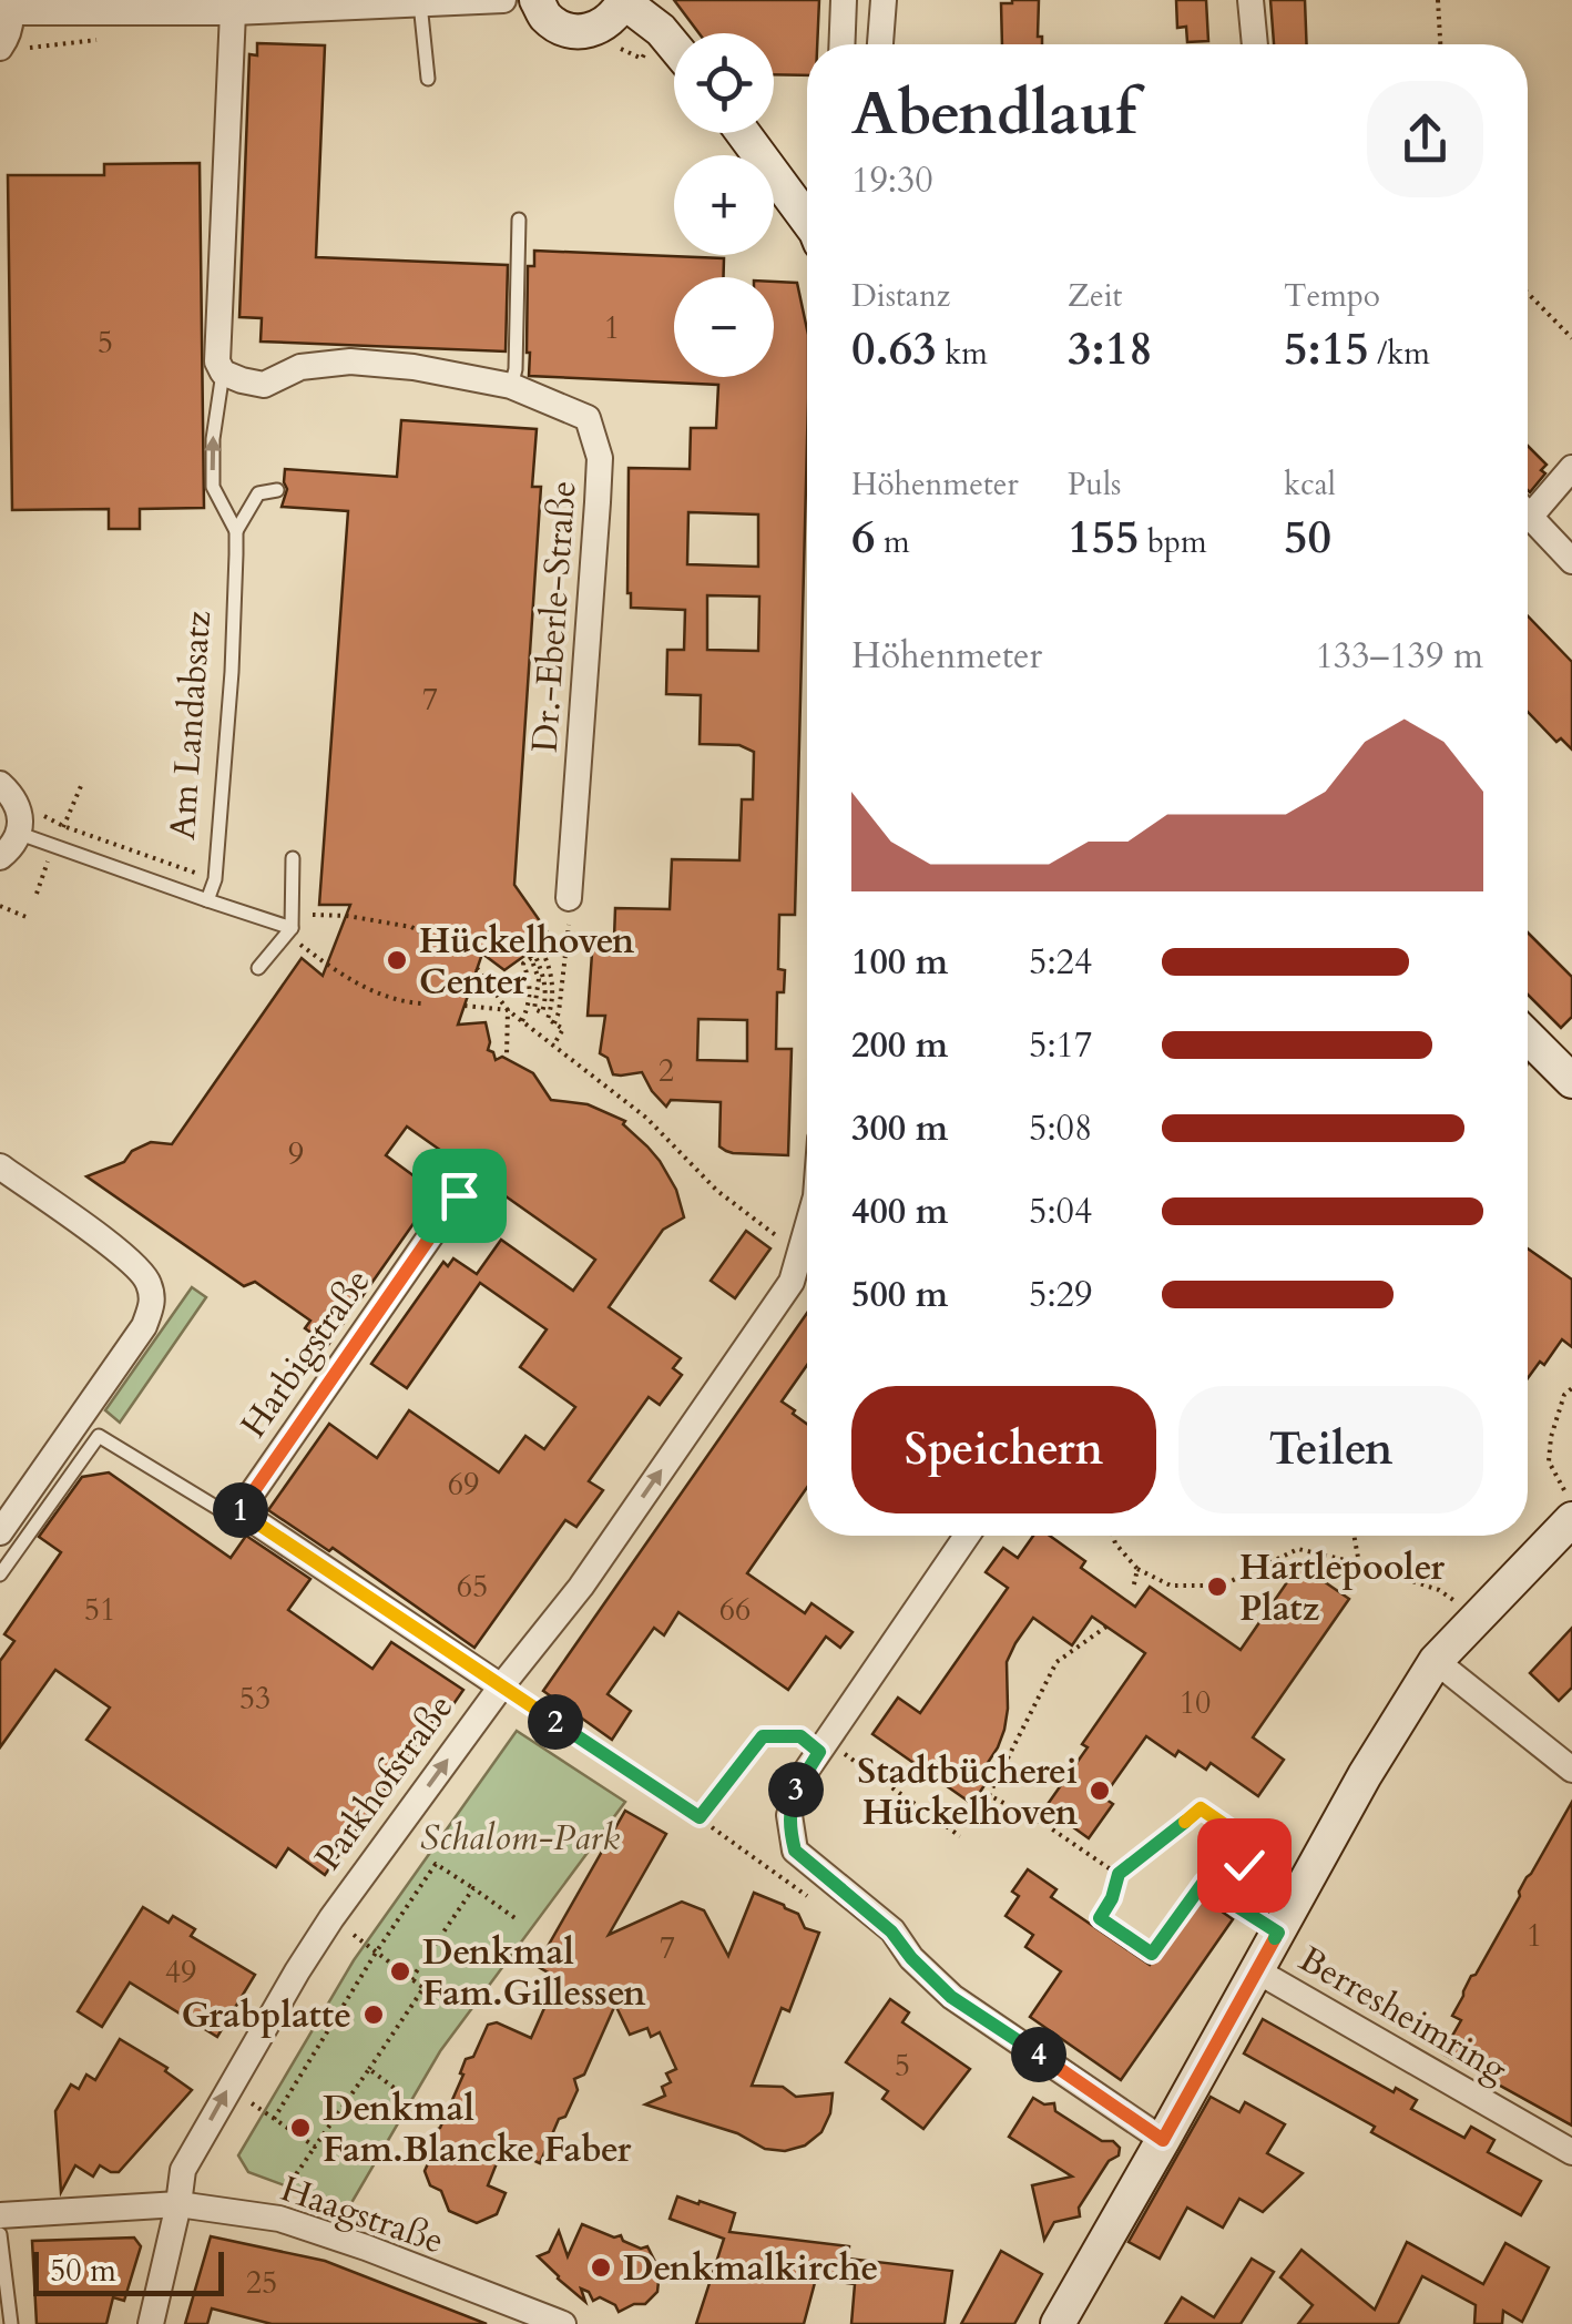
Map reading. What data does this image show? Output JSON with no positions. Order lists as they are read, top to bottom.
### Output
{
  "streets": {
    "street": [
      "Dr.-Eberle-Straße",
      "Harbigstraße",
      "Parkhofstraße",
      "Berresheimring",
      "Haagstraße"
    ],
    "lane": ["Am Landabsatz"]
  },
  "crossings": [
    ["Parkhofstraße", "Haagstraße"]
  ],
  "one_way": ["Parkhofstraße"],
  "parks": ["Schalom-Park"],
  "places": [
    "Hückelhoven Center",
    "Hartlepooler Platz",
    "Stadtbücherei Hückelhoven",
    "Denkmal Fam.Gillessen",
    "Grabplatte",
    "Denkmal Fam.Blancke Faber",
    "Denkmalkirche"
  ],
  "house_numbers": [
    "1",
    "5",
    "7",
    "2",
    "9",
    "69",
    "65",
    "51",
    "66",
    "53",
    "10",
    "1",
    "7",
    "49",
    "5",
    "25"
  ],
  "scale_bar": "50 m",
  "page": {
    "map_buttons": ["+", "−"],
    "heading": ["Abendlauf", "19:30"],
    "stats": [
      ["Distanz", "0.63 km"],
      ["Zeit", "3:18"],
      ["Tempo", "5:15 /km"],
      ["Höhenmeter", "6 m"],
      ["Puls", "155 bpm"],
      ["kcal", "50"]
    ],
    "chart": ["Höhenmeter", "133–139 m"],
    "list": [
      {
        "name": "100 m",
        "note": "5:24"
      },
      {
        "name": "200 m",
        "note": "5:17"
      },
      {
        "name": "300 m",
        "note": "5:08"
      },
      {
        "name": "400 m",
        "note": "5:04"
      },
      {
        "name": "500 m",
        "note": "5:29"
      }
    ],
    "buttons": ["Speichern", "Teilen"],
    "pins": [
      "1",
      "2",
      "3",
      "4"
    ],
    "scale": "50 m"
  }
}
